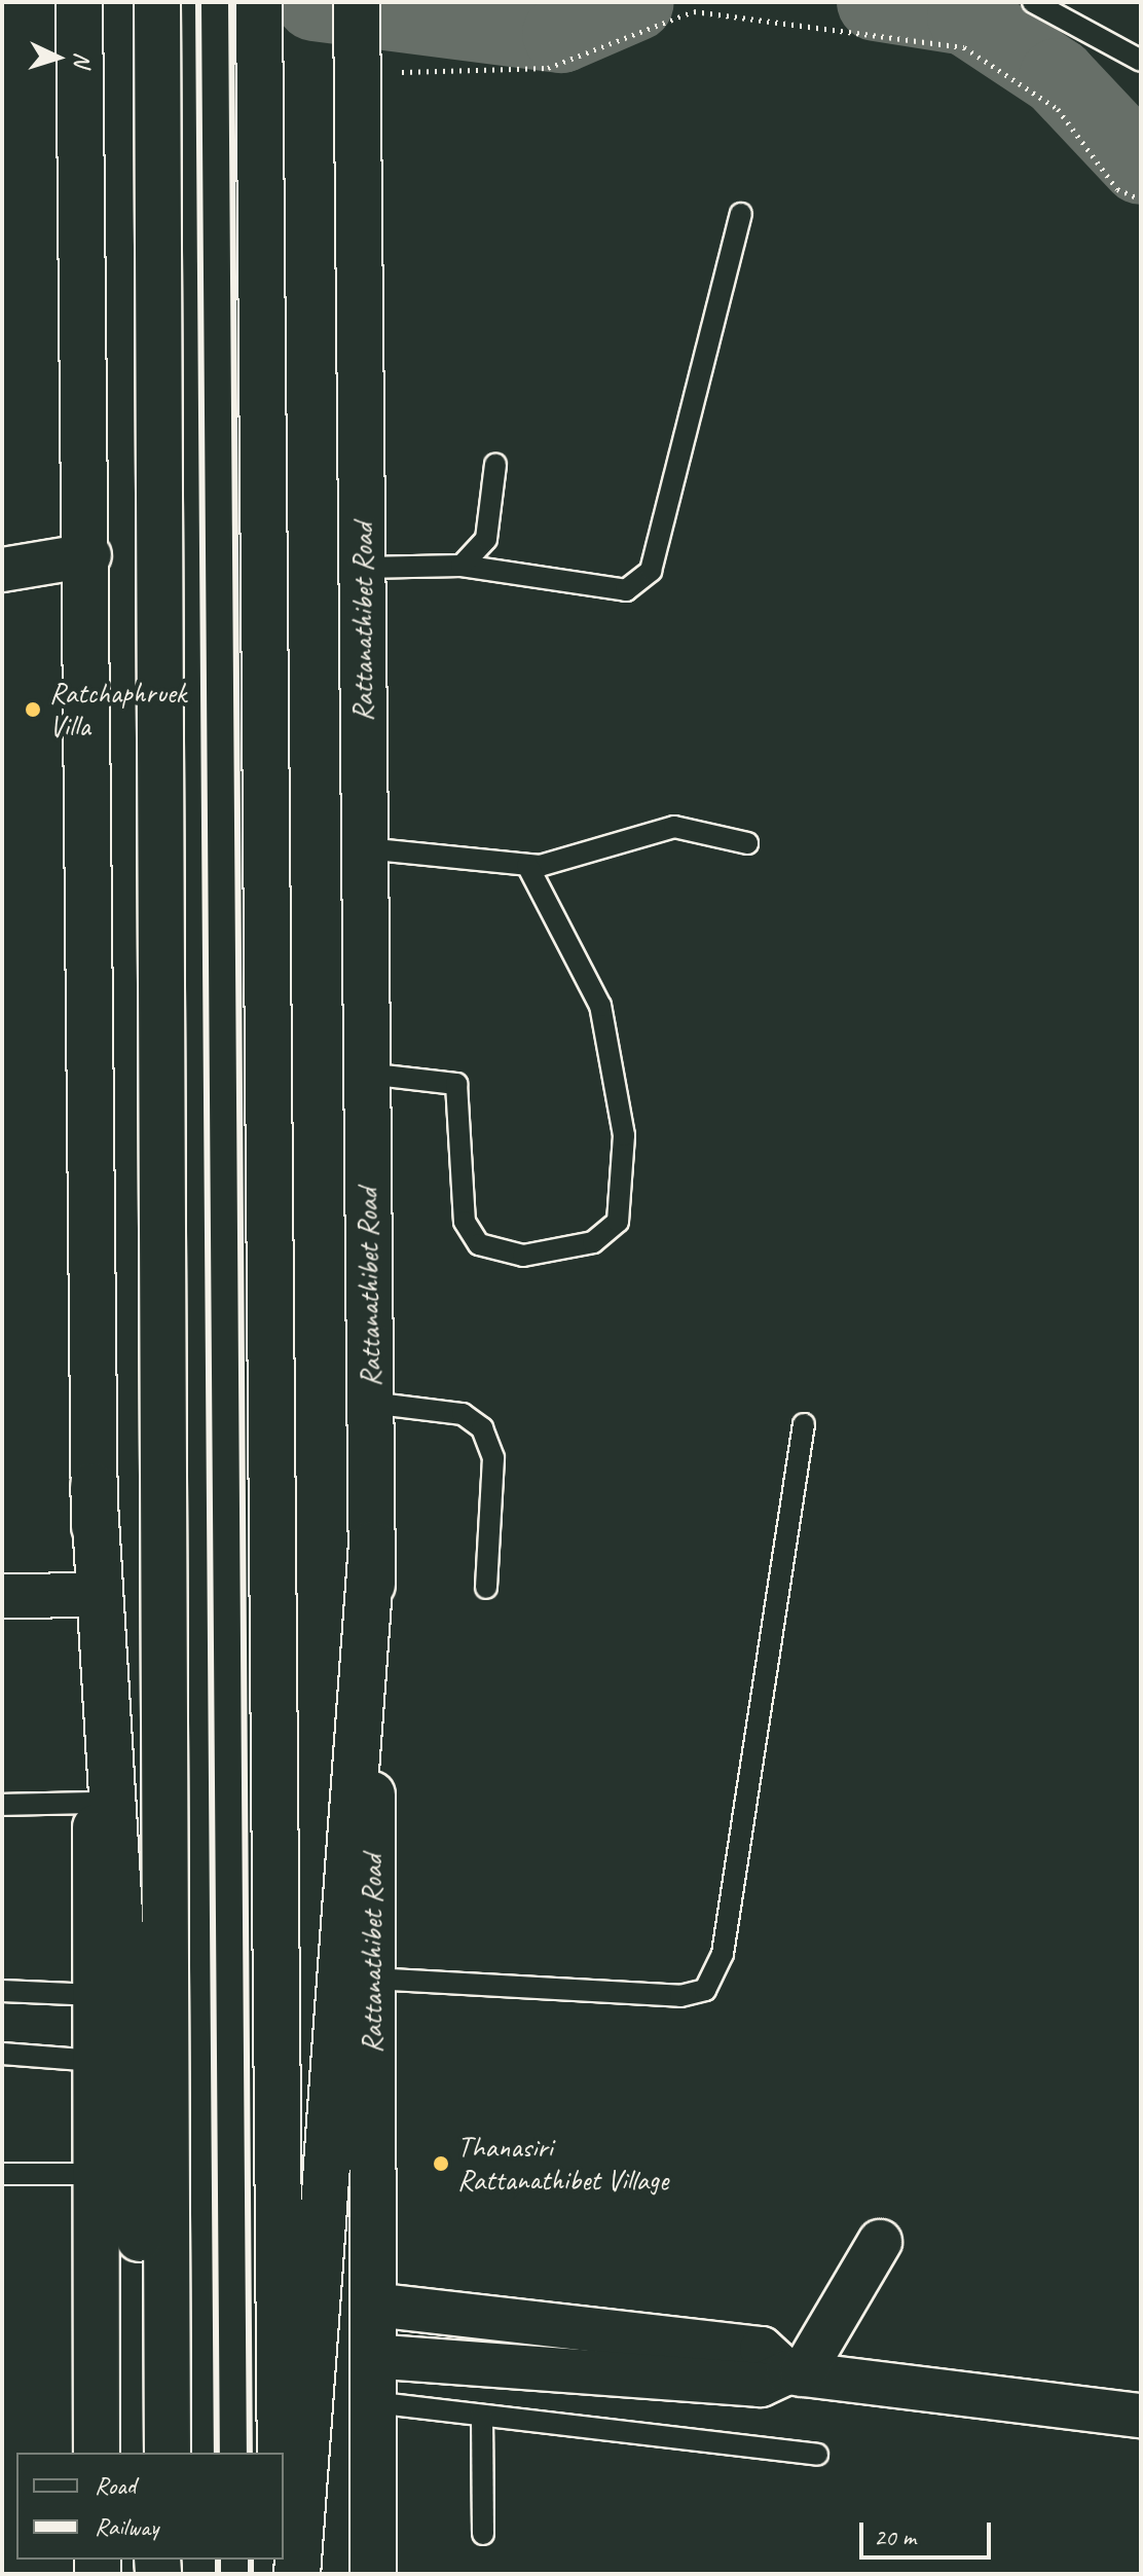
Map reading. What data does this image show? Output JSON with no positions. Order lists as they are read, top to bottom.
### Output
{
  "streets": {
    "main road": ["Rattanathibet Road"]
  },
  "places": ["Ratchaphruek Villa", "Thanasiri Rattanathibet Village"],
  "legend": ["Road", "Railway"],
  "scale_bar": "20 m",
  "north": "right"
}
